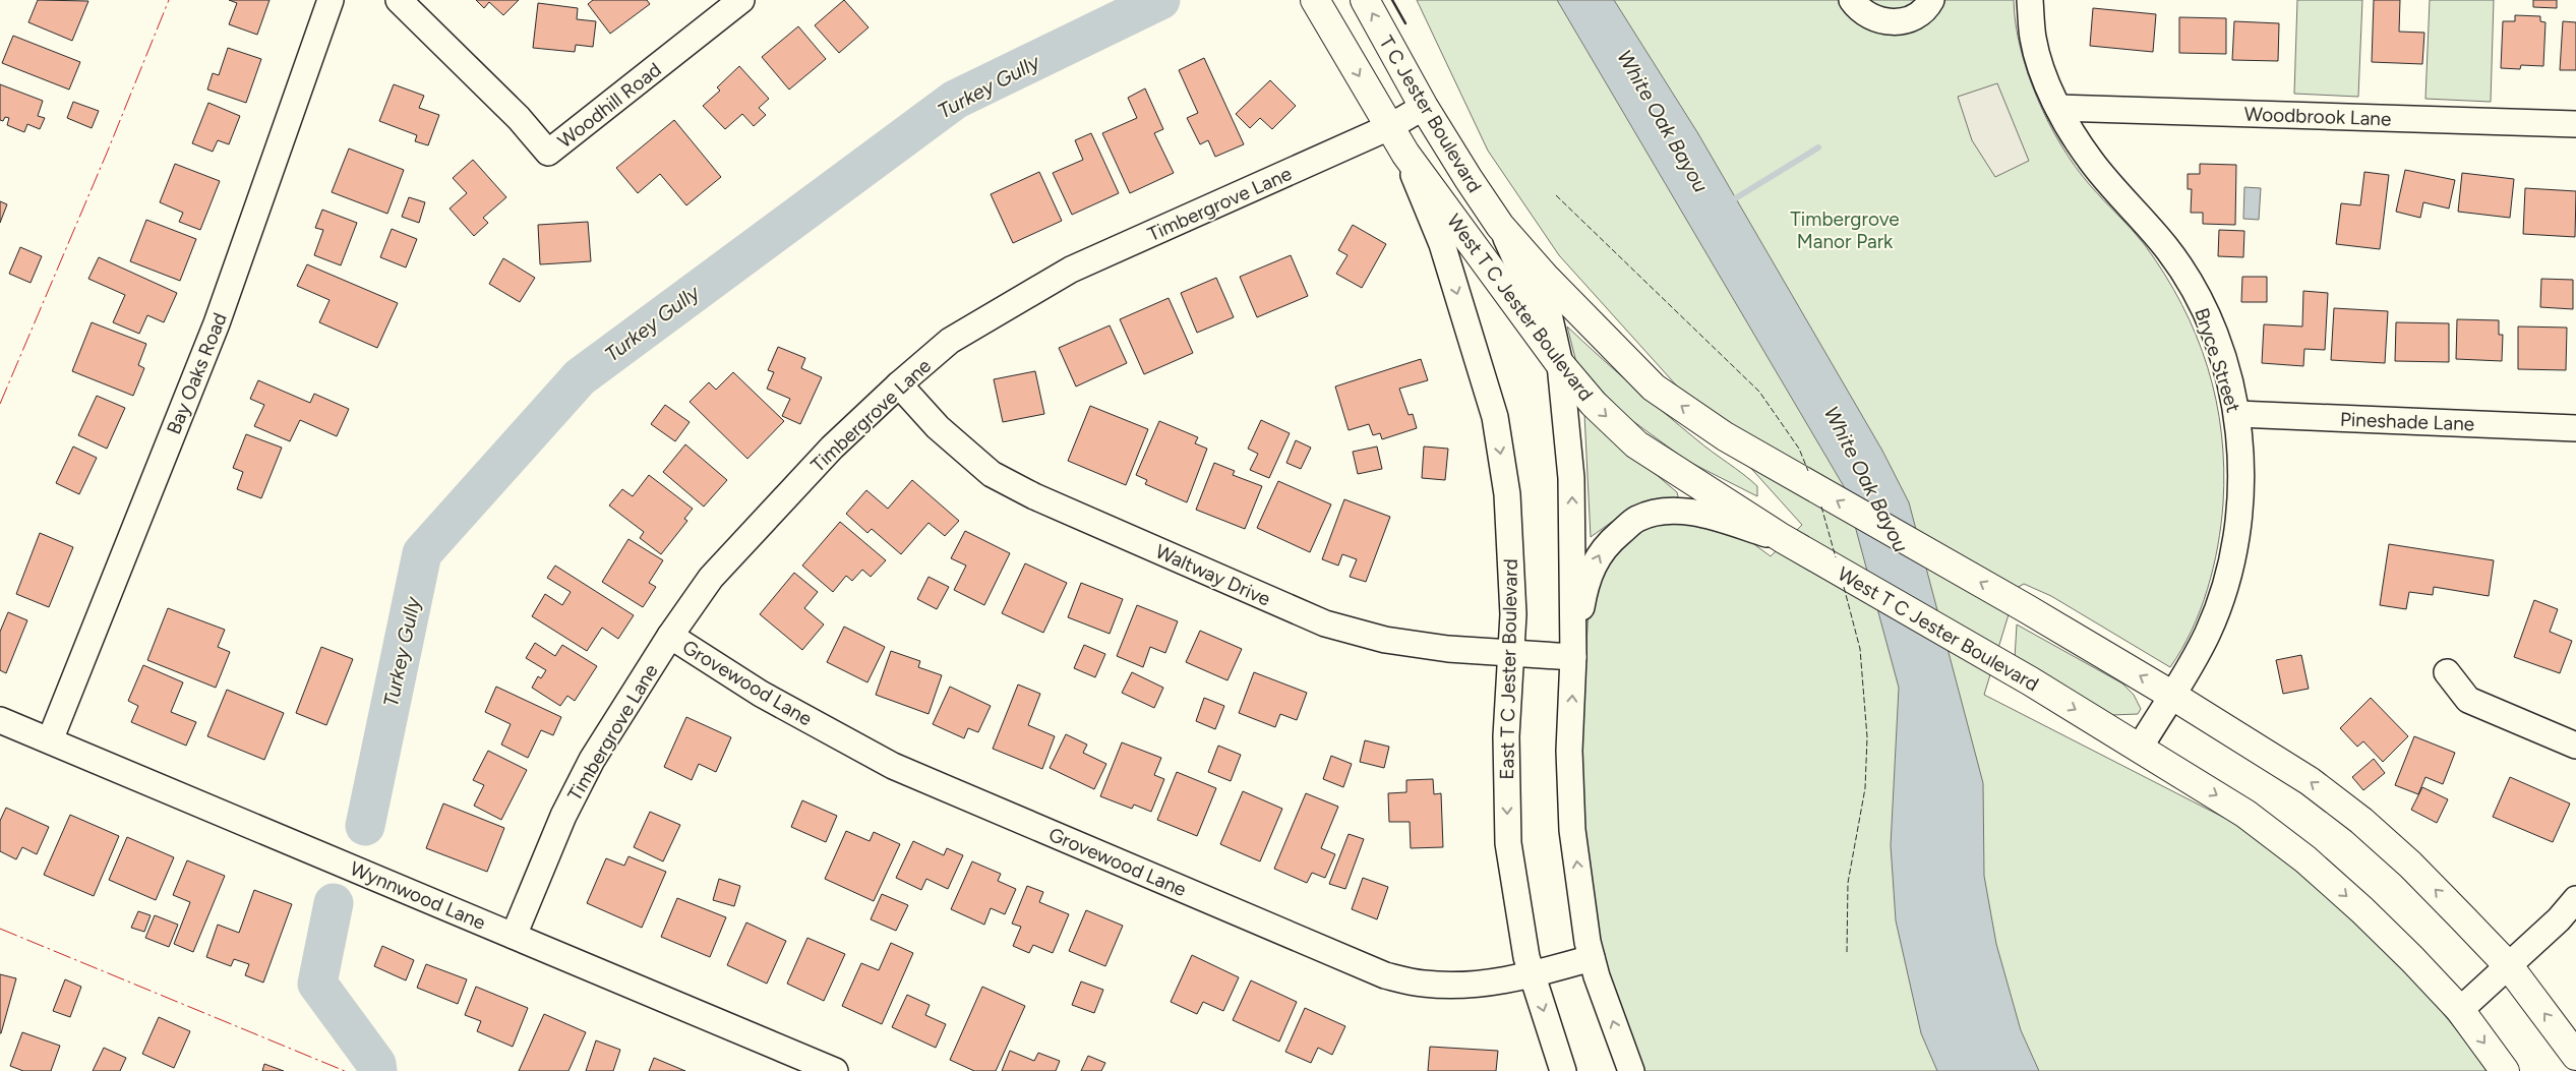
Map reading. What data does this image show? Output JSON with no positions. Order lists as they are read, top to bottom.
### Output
{
  "streets": {
    "main road": ["T C Jester Boulevard", "West T C Jester Boulevard"],
    "street": [
      "Woodhill Road",
      "Woodbrook Lane",
      "Timbergrove Lane",
      "Bryce Street",
      "Bay Oaks Road",
      "Pineshade Lane",
      "Waltway Drive",
      "East T C Jester Boulevard",
      "Grovewood Lane",
      "Wynnwood Lane"
    ]
  },
  "crossings": [
    ["T C Jester Boulevard", "Timbergrove Lane"],
    ["T C Jester Boulevard", "West T C Jester Boulevard"],
    ["Woodbrook Lane", "Bryce Street"],
    ["Timbergrove Lane", "Waltway Drive"],
    ["Timbergrove Lane", "Grovewood Lane"],
    ["Timbergrove Lane", "Wynnwood Lane"],
    ["West T C Jester Boulevard", "Bryce Street"],
    ["West T C Jester Boulevard", "East T C Jester Boulevard"],
    ["Bryce Street", "Pineshade Lane"],
    ["Bay Oaks Road", "Wynnwood Lane"],
    ["Waltway Drive", "East T C Jester Boulevard"],
    ["East T C Jester Boulevard", "Grovewood Lane"]
  ],
  "water": ["Turkey Gully", "White Oak Bayou"],
  "parks": ["Timbergrove Manor Park"]
}
